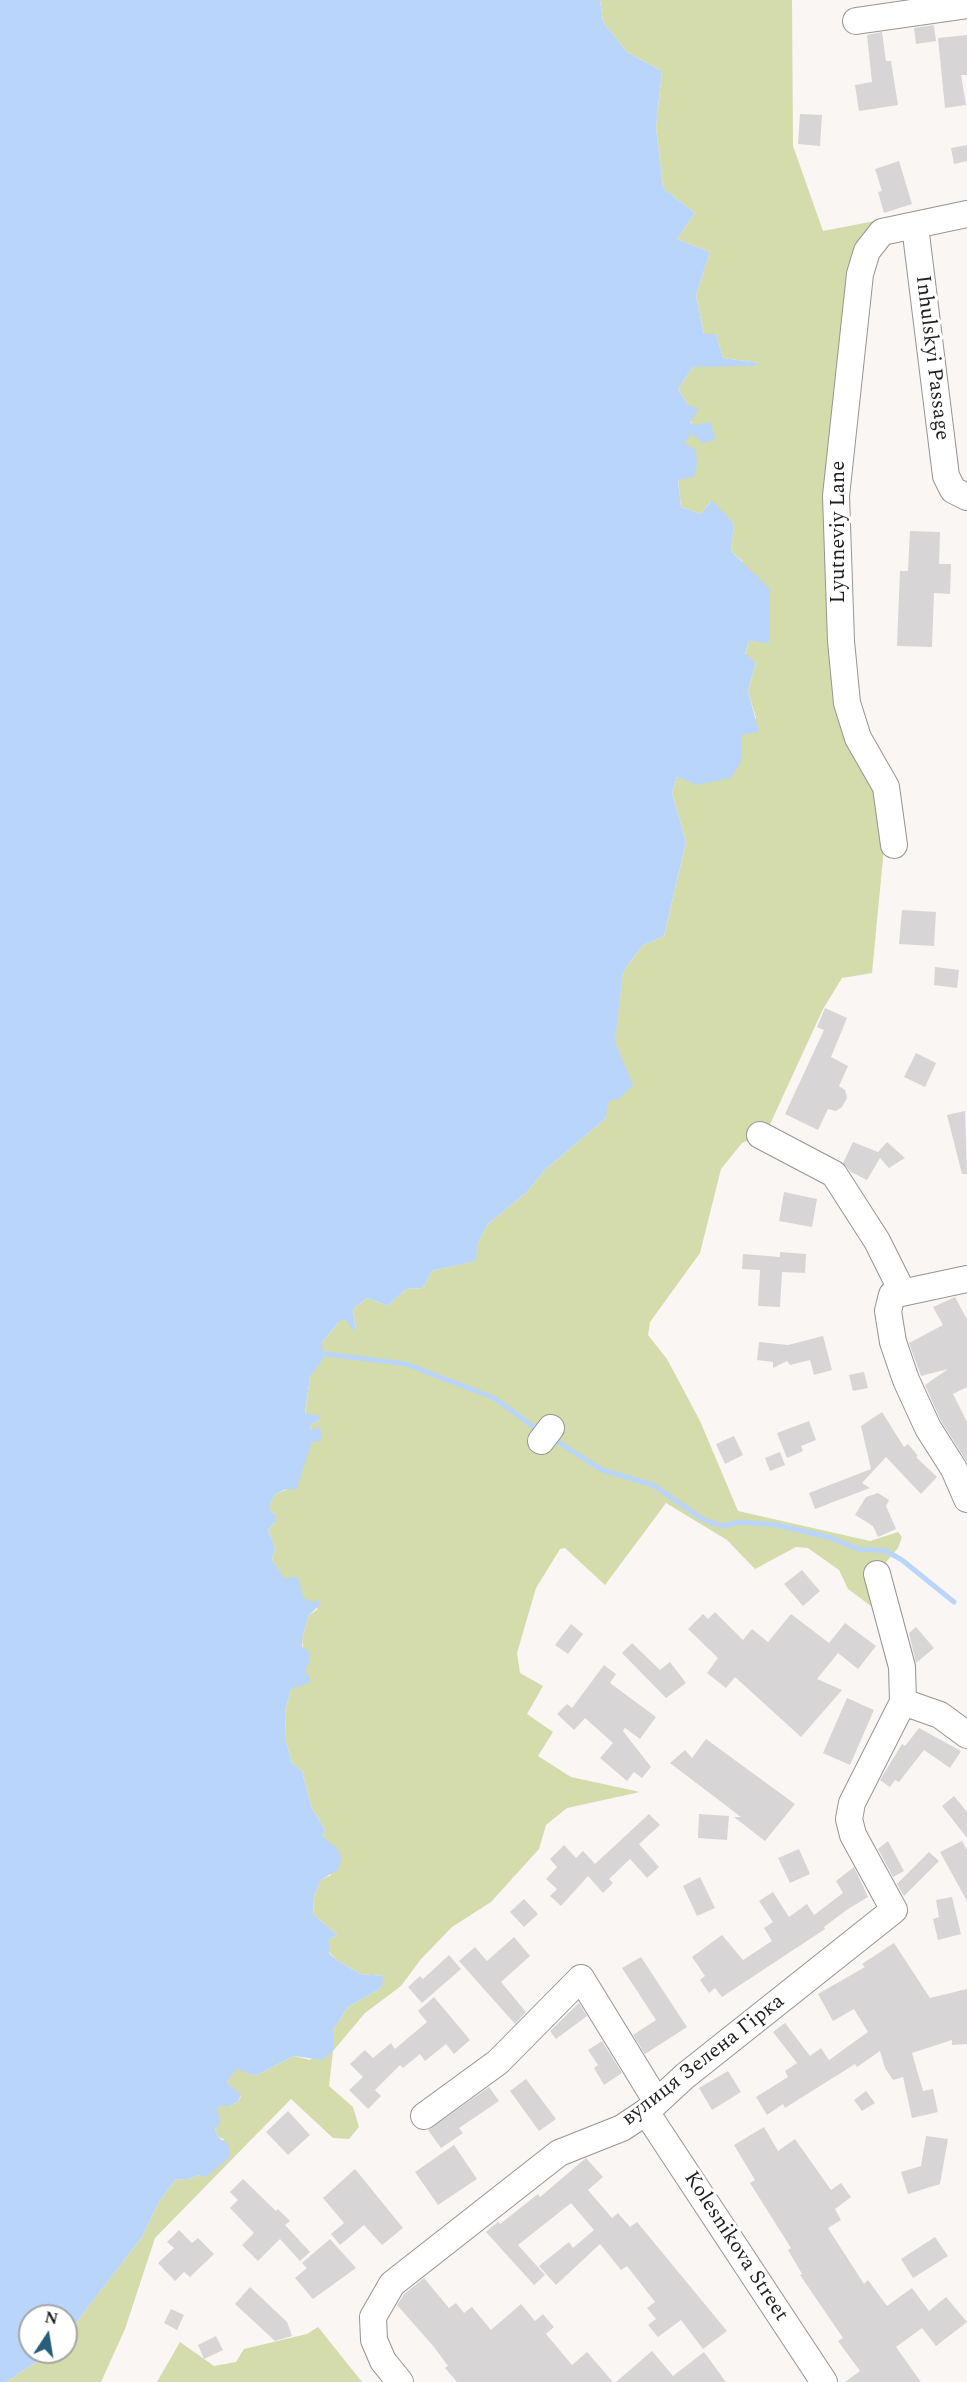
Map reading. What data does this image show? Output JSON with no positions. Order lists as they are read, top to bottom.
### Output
{
  "streets": {
    "street": [
      "Inhulskyi Passage",
      "Lyutneviy Lane",
      "вулиця Зелена Гірка",
      "Kolesnikova Street"
    ]
  },
  "crossings": [
    ["Inhulskyi Passage", "Lyutneviy Lane"],
    ["вулиця Зелена Гірка", "Kolesnikova Street"]
  ],
  "north": "top"
}
